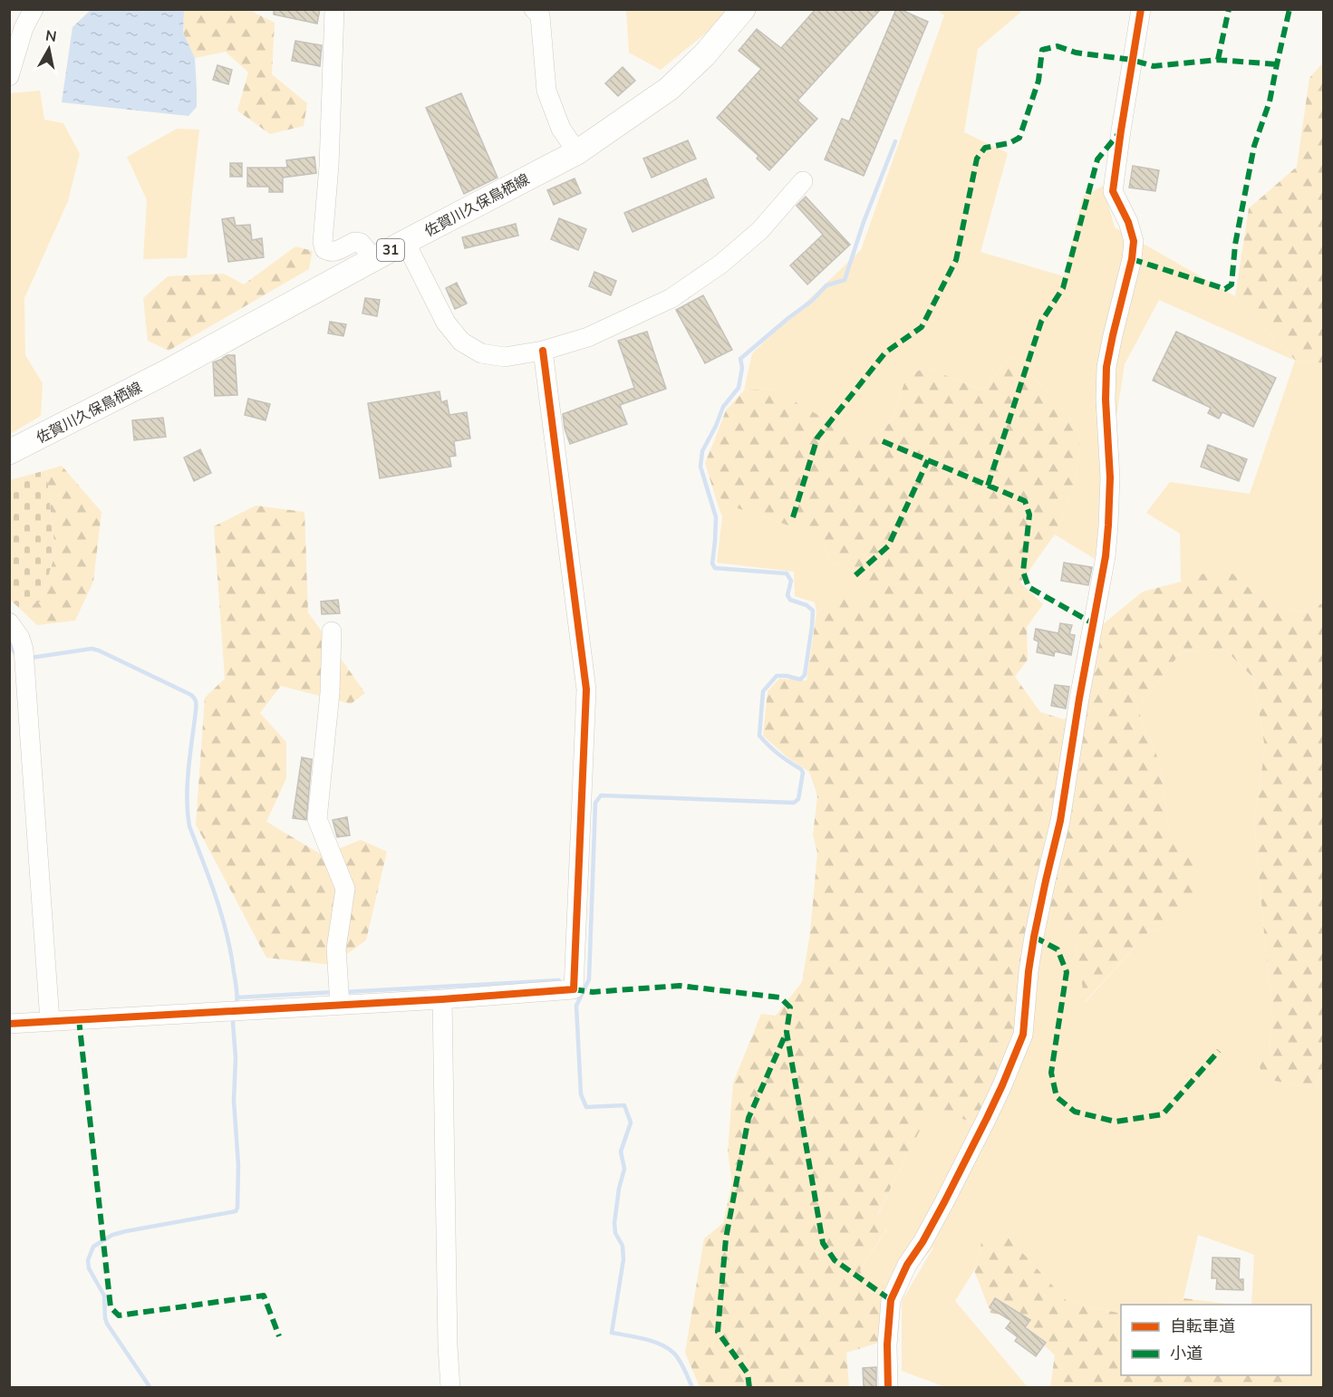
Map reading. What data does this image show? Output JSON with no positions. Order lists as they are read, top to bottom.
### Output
{
  "streets": {
    "main road": ["佐賀川久保鳥栖線", "31"]
  },
  "legend": ["自転車道", "小道"],
  "north": "top"
}
